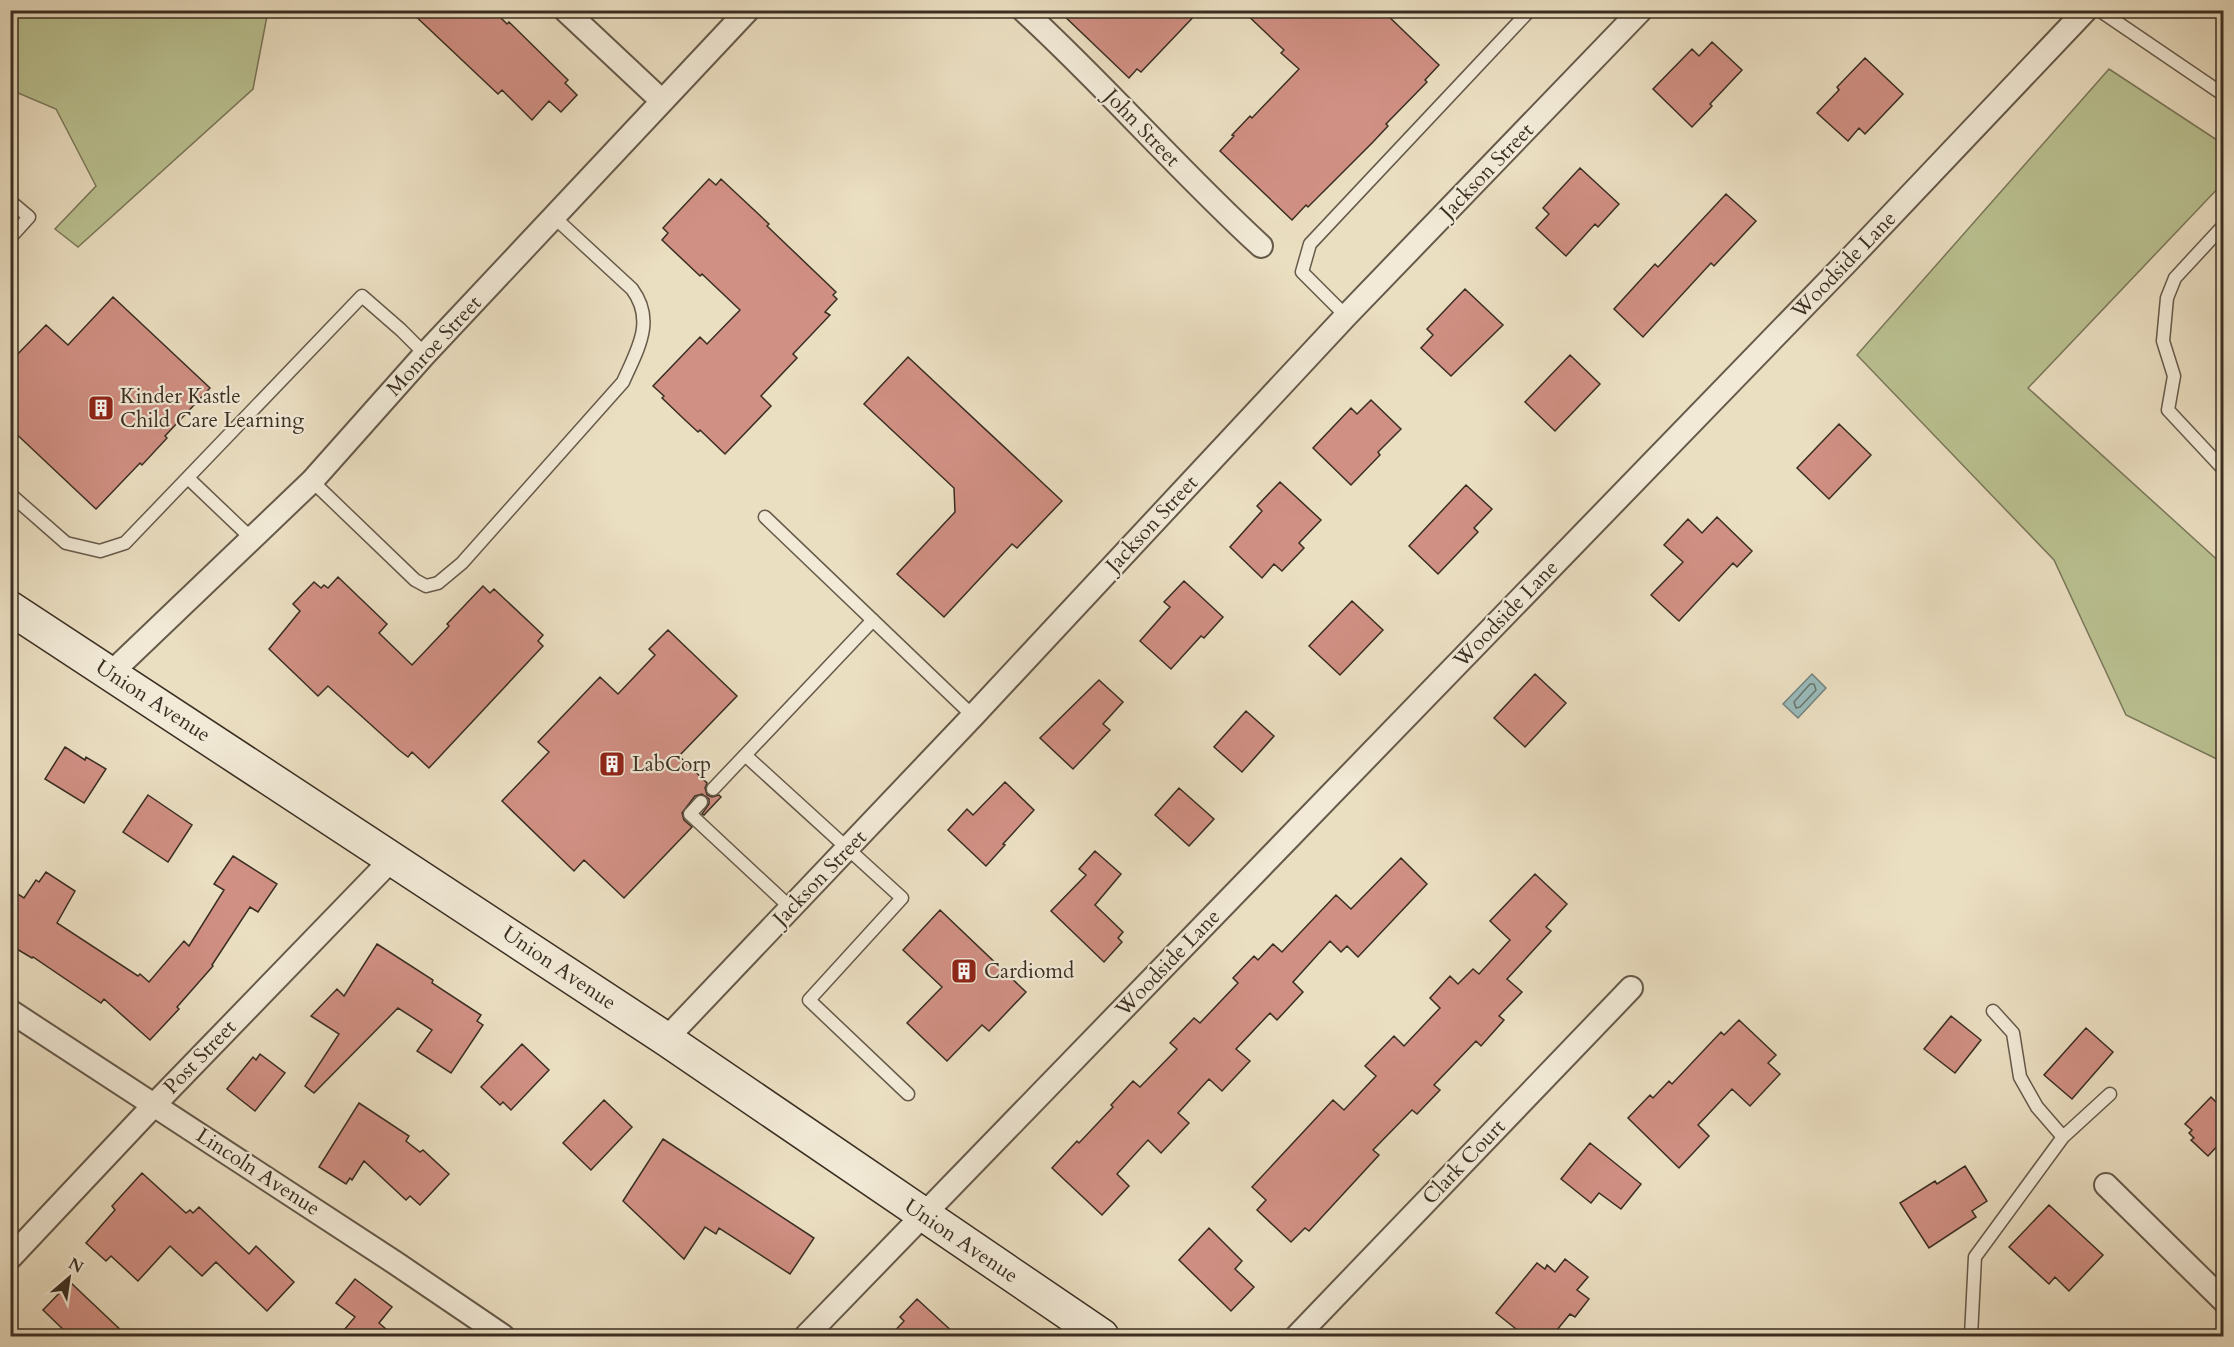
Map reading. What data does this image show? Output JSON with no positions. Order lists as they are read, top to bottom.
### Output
{
  "streets": {
    "street": [
      "John Street",
      "Jackson Street",
      "Woodside Lane",
      "Monroe Street",
      "Union Avenue",
      "Post Street",
      "Clark Court",
      "Lincoln Avenue"
    ]
  },
  "crossings": [
    ["Jackson Street", "Union Avenue"],
    ["Woodside Lane", "Union Avenue"],
    ["Monroe Street", "Union Avenue"],
    ["Union Avenue", "Post Street"],
    ["Post Street", "Lincoln Avenue"]
  ],
  "places": {
    "building": ["Kinder Kastle Child Care Learning", "LabCorp", "Cardiomd"]
  },
  "north": "top right"
}
